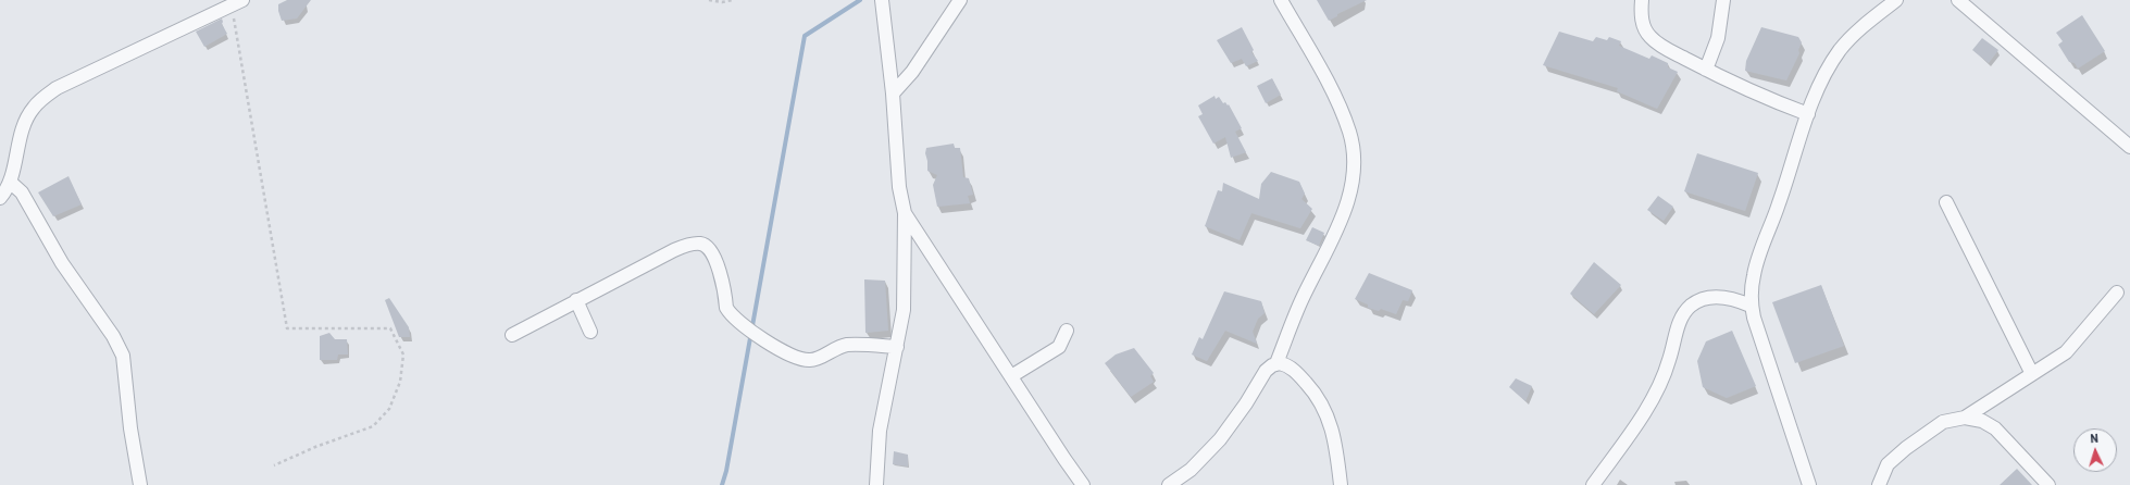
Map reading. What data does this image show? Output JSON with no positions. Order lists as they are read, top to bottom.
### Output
{
  "north": "top"
}
